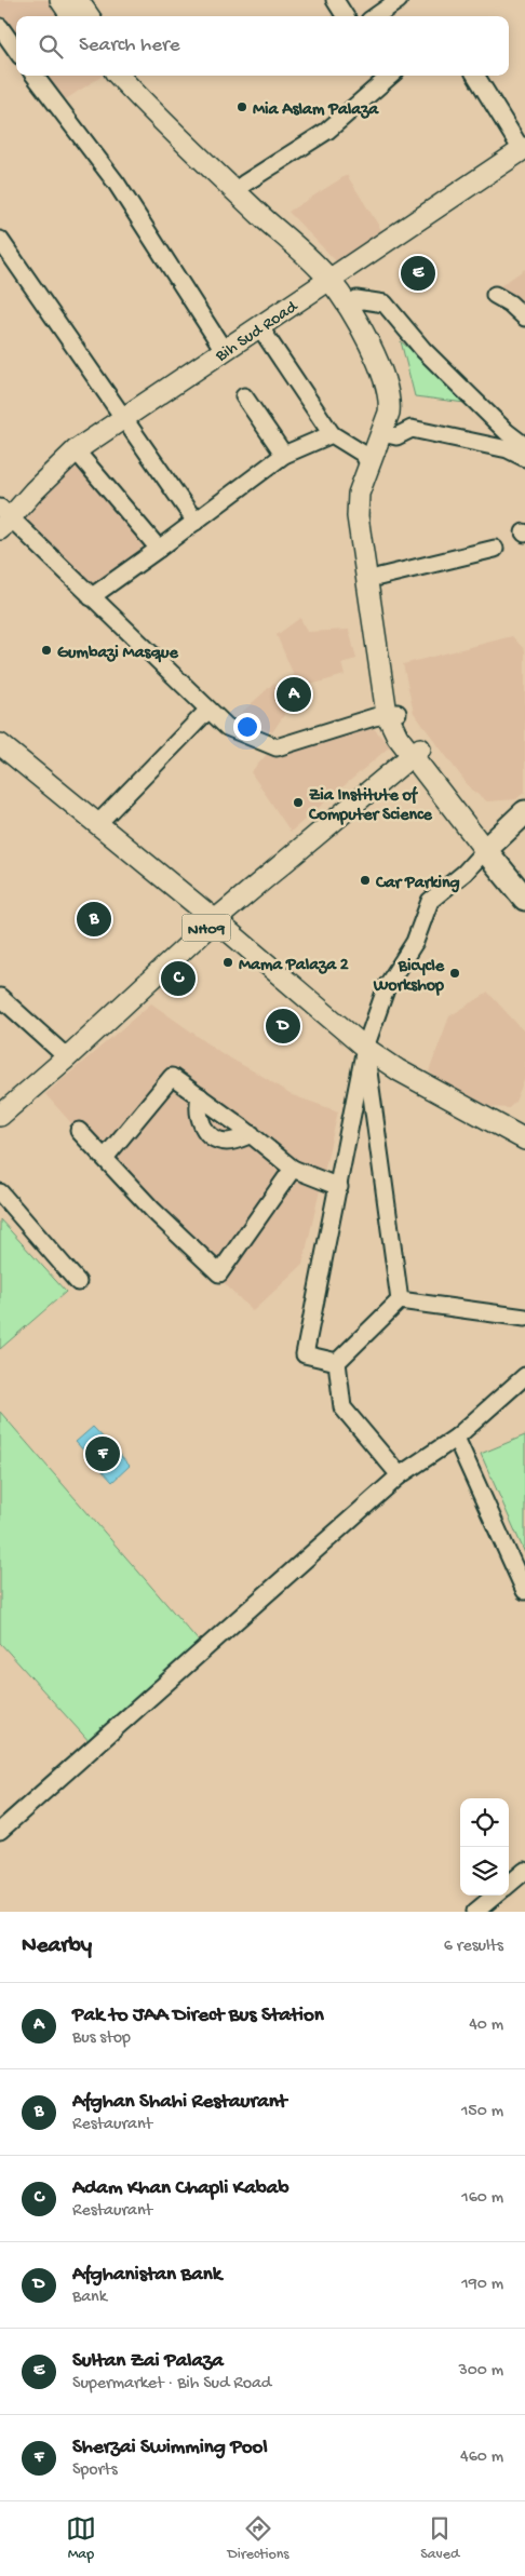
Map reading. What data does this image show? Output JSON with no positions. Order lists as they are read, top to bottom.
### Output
{
  "streets": {
    "main road": ["Bih Sud Road", "NH09"]
  },
  "places": [
    "Mia Aslam Palaza",
    "Gumbazi Masque",
    "Zia Institute of Computer Science",
    "Car Parking",
    "Mama Palaza 2",
    "Bicycle Workshop"
  ],
  "page": {
    "search": "Search here",
    "pins": [
      "E",
      "A",
      "B",
      "C",
      "D",
      "F"
    ],
    "heading": ["Nearby", "6 results"],
    "list": [
      {
        "mark": "A",
        "name": "Pak to JAA Direct Bus Station",
        "note": "Bus stop",
        "value": "40 m"
      },
      {
        "mark": "B",
        "name": "Afghan Shahi Restaurant",
        "note": "Restaurant",
        "value": "150 m"
      },
      {
        "mark": "C",
        "name": "Adam Khan Chapli Kabab",
        "note": "Restaurant",
        "value": "160 m"
      },
      {
        "mark": "D",
        "name": "Afghanistan Bank",
        "note": "Bank",
        "value": "190 m"
      },
      {
        "mark": "E",
        "name": "Sultan Zai Palaza",
        "note": "Supermarket · Bih Sud Road",
        "value": "300 m"
      },
      {
        "mark": "F",
        "name": "Sherzai Swimming Pool",
        "note": "Sports",
        "value": "460 m"
      }
    ],
    "nav": ["Map", "Directions", "Saved"]
  }
}
